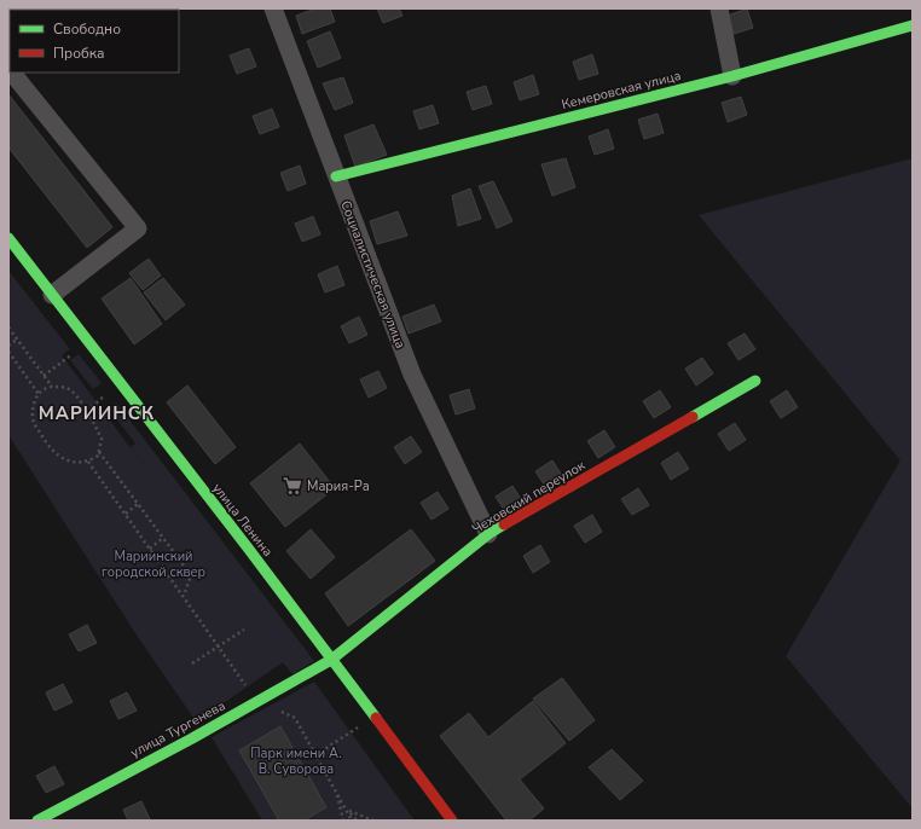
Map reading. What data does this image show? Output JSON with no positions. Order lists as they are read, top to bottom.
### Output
{
  "streets": {
    "street": [
      "Кемеровская улица",
      "Социалистическая улица",
      "Чеховский переулок",
      "улица Ленина",
      "улица Тургенева"
    ]
  },
  "crossings": [
    ["Кемеровская улица", "Социалистическая улица"],
    ["Социалистическая улица", "Чеховский переулок"],
    ["Чеховский переулок", "улица Ленина"],
    ["Чеховский переулок", "улица Тургенева"],
    ["улица Ленина", "улица Тургенева"]
  ],
  "districts": ["МАРИИНСК"],
  "parks": ["Мариинский городской сквер", "Парк имени А. В. Суворова"],
  "places": {
    "supermarket": ["Мария-Ра"]
  },
  "legend": ["Свободно", "Пробка"]
}
